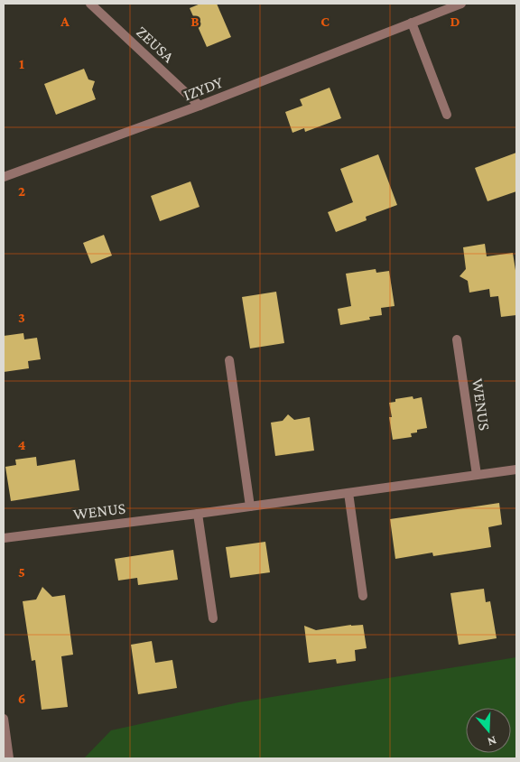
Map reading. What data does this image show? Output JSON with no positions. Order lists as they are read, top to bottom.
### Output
{
  "streets": {
    "street": ["ZEUSA", "IZYDY", "WENUS"]
  },
  "crossings": [
    ["ZEUSA", "IZYDY"]
  ],
  "north": "bottom",
  "grid": {
    "columns": [
      "A",
      "B",
      "C",
      "D"
    ],
    "rows": [
      "1",
      "2",
      "3",
      "4",
      "5",
      "6"
    ]
  }
}
